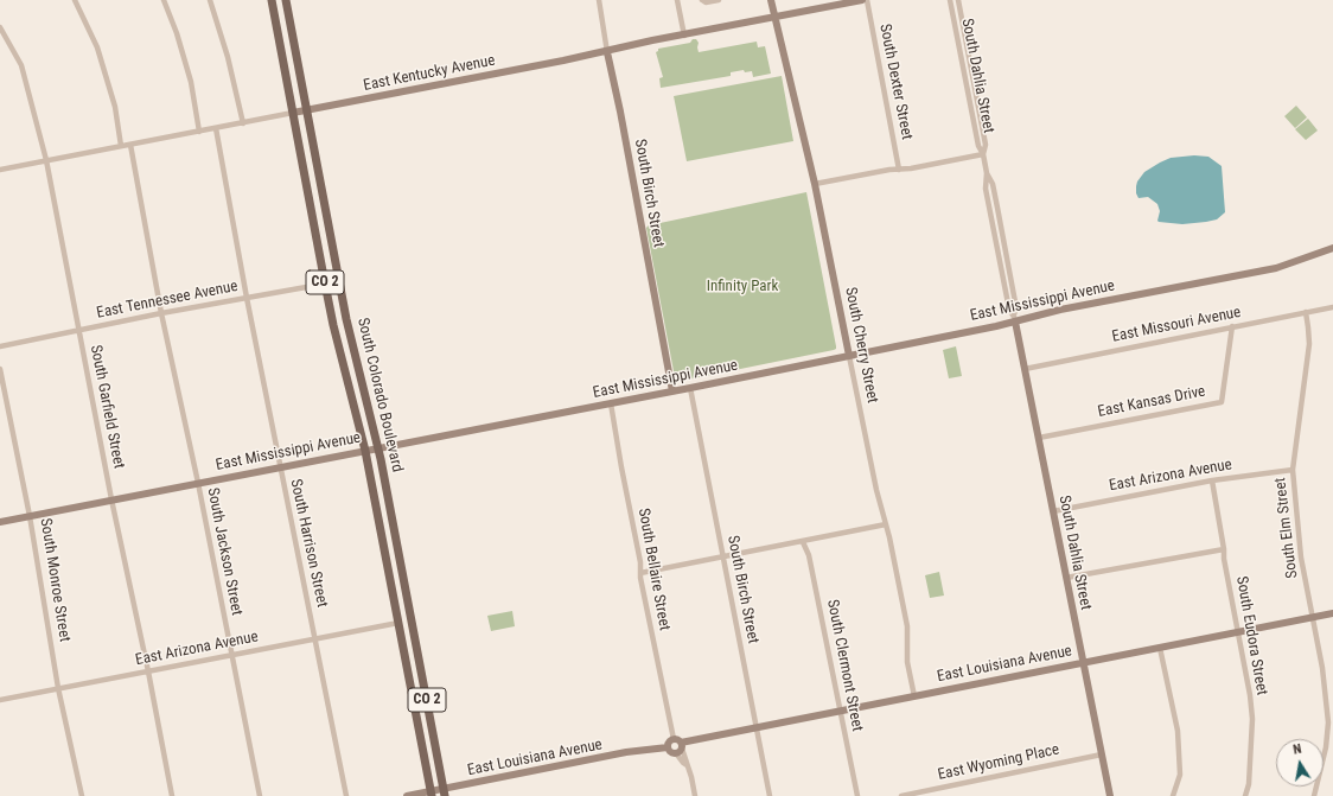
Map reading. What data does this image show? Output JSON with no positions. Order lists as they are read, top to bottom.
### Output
{
  "streets": {
    "main road": ["CO 2", "South Colorado Boulevard"],
    "street": [
      "East Kentucky Avenue",
      "South Dahlia Street",
      "South Dexter Street",
      "South Birch Street",
      "East Tennessee Avenue",
      "East Mississippi Avenue",
      "East Missouri Avenue",
      "South Cherry Street",
      "East Kansas Drive",
      "South Garfield Street",
      "East Arizona Avenue",
      "South Elm Street",
      "South Harrison Street",
      "South Jackson Street",
      "South Bellaire Street",
      "South Monroe Street",
      "South Eudora Street",
      "East Louisiana Avenue",
      "South Clermont Street",
      "East Wyoming Place"
    ]
  },
  "crossings": [
    ["East Kentucky Avenue", "South Birch Street"],
    ["East Kentucky Avenue", "South Cherry Street"],
    ["East Kentucky Avenue", "South Colorado Boulevard"],
    ["East Kentucky Avenue", "South Garfield Street"],
    ["East Kentucky Avenue", "South Harrison Street"],
    ["East Kentucky Avenue", "South Jackson Street"],
    ["South Dahlia Street", "East Mississippi Avenue"],
    ["South Dahlia Street", "East Missouri Avenue"],
    ["South Dahlia Street", "East Kansas Drive"],
    ["South Dahlia Street", "East Arizona Avenue"],
    ["South Dahlia Street", "East Louisiana Avenue"],
    ["South Dahlia Street", "East Wyoming Place"],
    ["South Birch Street", "East Mississippi Avenue"],
    ["South Birch Street", "East Louisiana Avenue"],
    ["East Tennessee Avenue", "South Colorado Boulevard"],
    ["East Tennessee Avenue", "South Garfield Street"],
    ["East Tennessee Avenue", "South Harrison Street"],
    ["East Tennessee Avenue", "South Jackson Street"],
    ["East Mississippi Avenue", "South Cherry Street"],
    ["East Mississippi Avenue", "South Colorado Boulevard"],
    ["East Mississippi Avenue", "South Garfield Street"],
    ["East Mississippi Avenue", "South Harrison Street"],
    ["East Mississippi Avenue", "South Jackson Street"],
    ["East Mississippi Avenue", "South Bellaire Street"],
    ["East Mississippi Avenue", "South Monroe Street"],
    ["East Missouri Avenue", "East Kansas Drive"],
    ["East Missouri Avenue", "South Elm Street"],
    ["South Cherry Street", "East Louisiana Avenue"],
    ["South Colorado Boulevard", "East Arizona Avenue"],
    ["South Colorado Boulevard", "East Louisiana Avenue"],
    ["South Garfield Street", "East Arizona Avenue"],
    ["East Arizona Avenue", "South Elm Street"],
    ["East Arizona Avenue", "South Harrison Street"],
    ["East Arizona Avenue", "South Jackson Street"],
    ["East Arizona Avenue", "South Monroe Street"],
    ["East Arizona Avenue", "South Eudora Street"],
    ["South Elm Street", "East Louisiana Avenue"],
    ["South Bellaire Street", "East Louisiana Avenue"],
    ["South Eudora Street", "East Louisiana Avenue"],
    ["East Louisiana Avenue", "South Clermont Street"]
  ],
  "parks": ["Infinity Park"],
  "north": "top"
}
